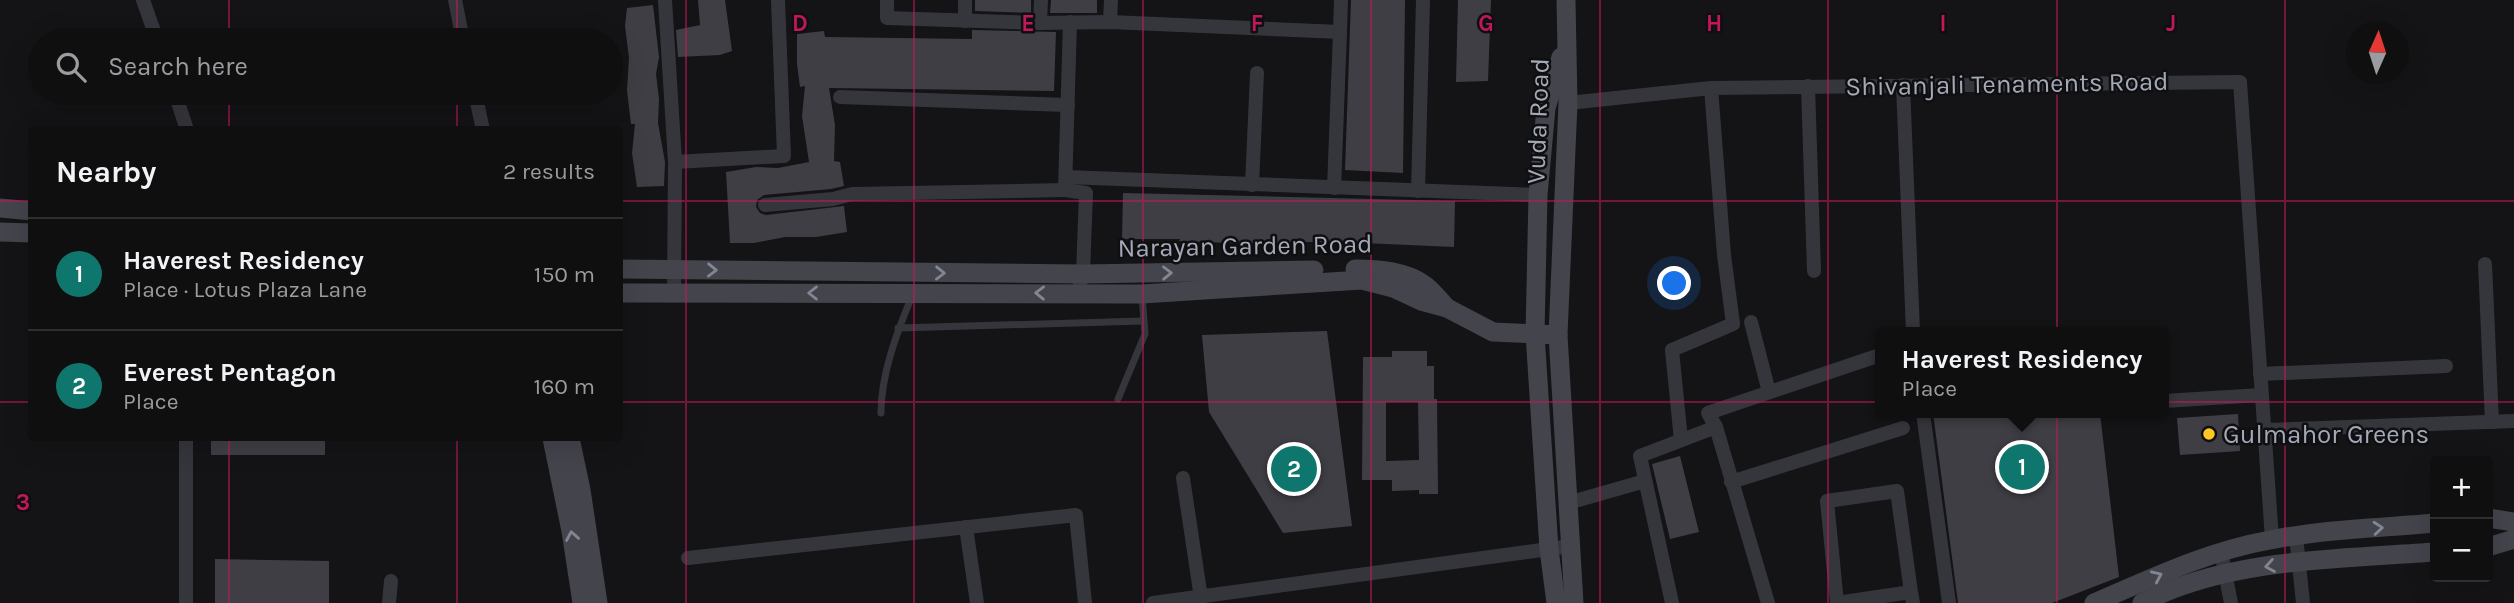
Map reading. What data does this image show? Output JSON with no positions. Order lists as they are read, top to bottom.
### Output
{
  "streets": {
    "street": ["Shivanjali Tenaments Road", "Vuda Road", "Narayan Garden Road"]
  },
  "crossings": [
    ["Shivanjali Tenaments Road", "Vuda Road"]
  ],
  "places": ["Gulmahor Greens"],
  "north": "top",
  "page": {
    "search": "Search here",
    "heading": ["Nearby", "2 results"],
    "list": [
      {
        "mark": "1",
        "name": "Haverest Residency",
        "note": "Place · Lotus Plaza Lane",
        "value": "150 m"
      },
      {
        "mark": "2",
        "name": "Everest Pentagon",
        "note": "Place",
        "value": "160 m"
      }
    ],
    "popup": ["Haverest Residency", "Place"],
    "pins": ["1", "2"],
    "map_buttons": ["+", "−"]
  },
  "grid": {
    "columns": [
      "D",
      "E",
      "F",
      "G",
      "H",
      "I",
      "J"
    ],
    "rows": ["3"]
  }
}
